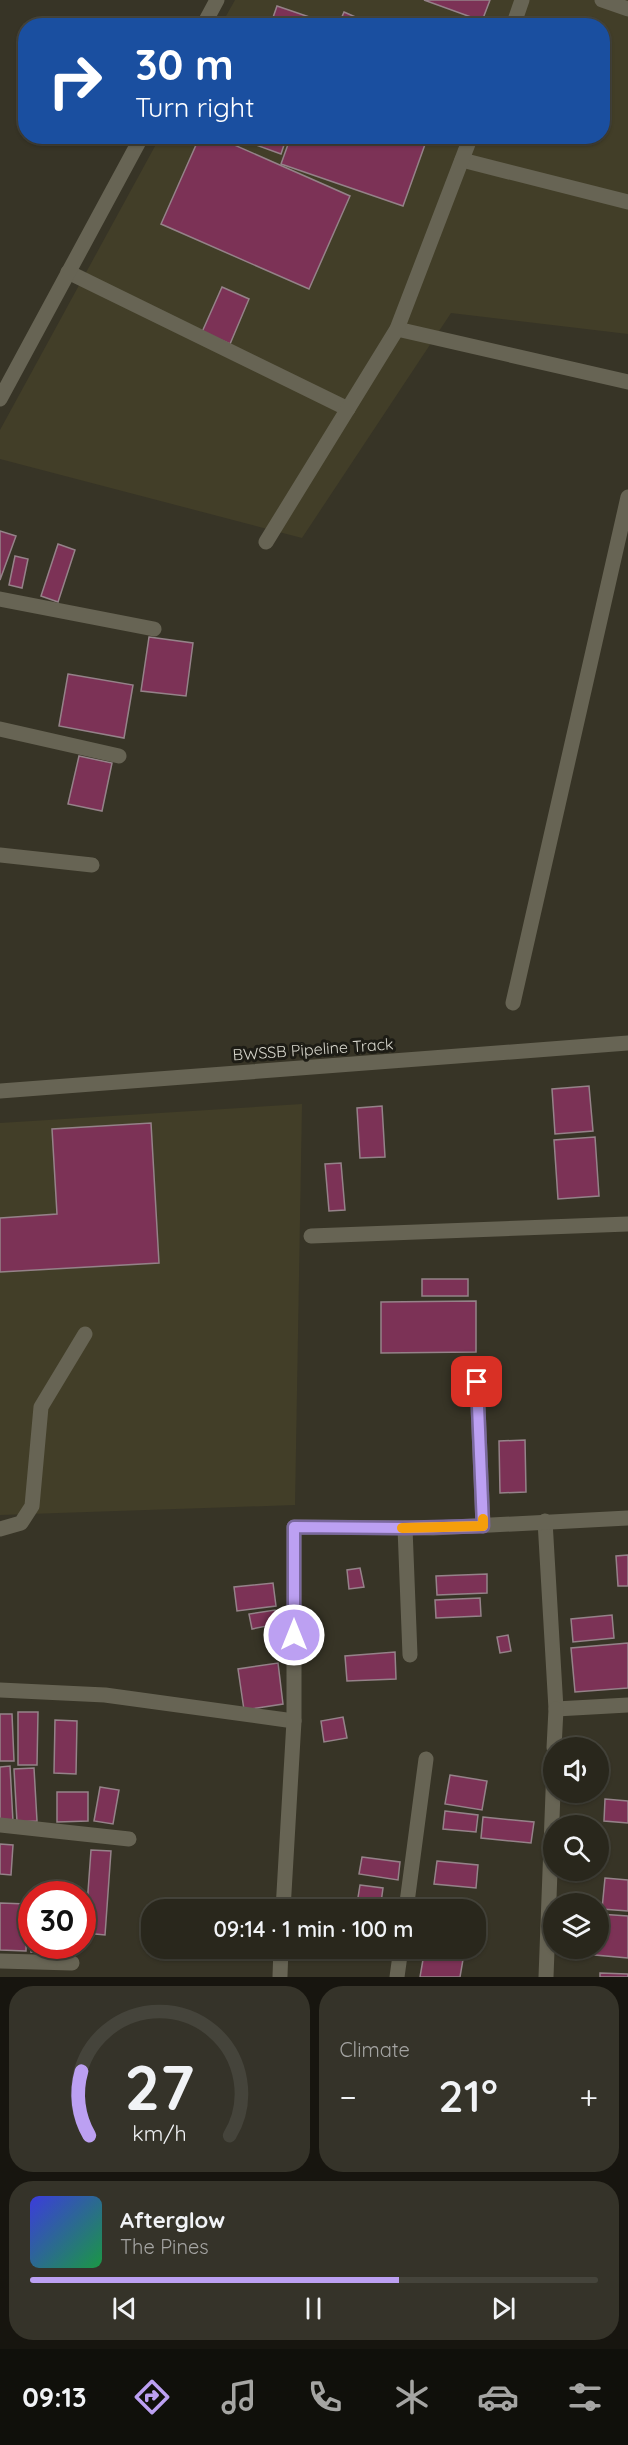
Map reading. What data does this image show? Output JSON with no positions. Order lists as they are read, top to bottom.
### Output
{
  "streets": {
    "street": ["BWSSB Pipeline Track"]
  },
  "page": {
    "turn": ["30 m", "Turn right"],
    "limit": "30",
    "trip": "09:14 · 1 min · 100 m",
    "tile": "Climate",
    "heat": ["−", "21°", "+"],
    "song": ["Afterglow", "The Pines"],
    "tabs": "09:13",
    "gauge": ["27", "km/h"]
  }
}
